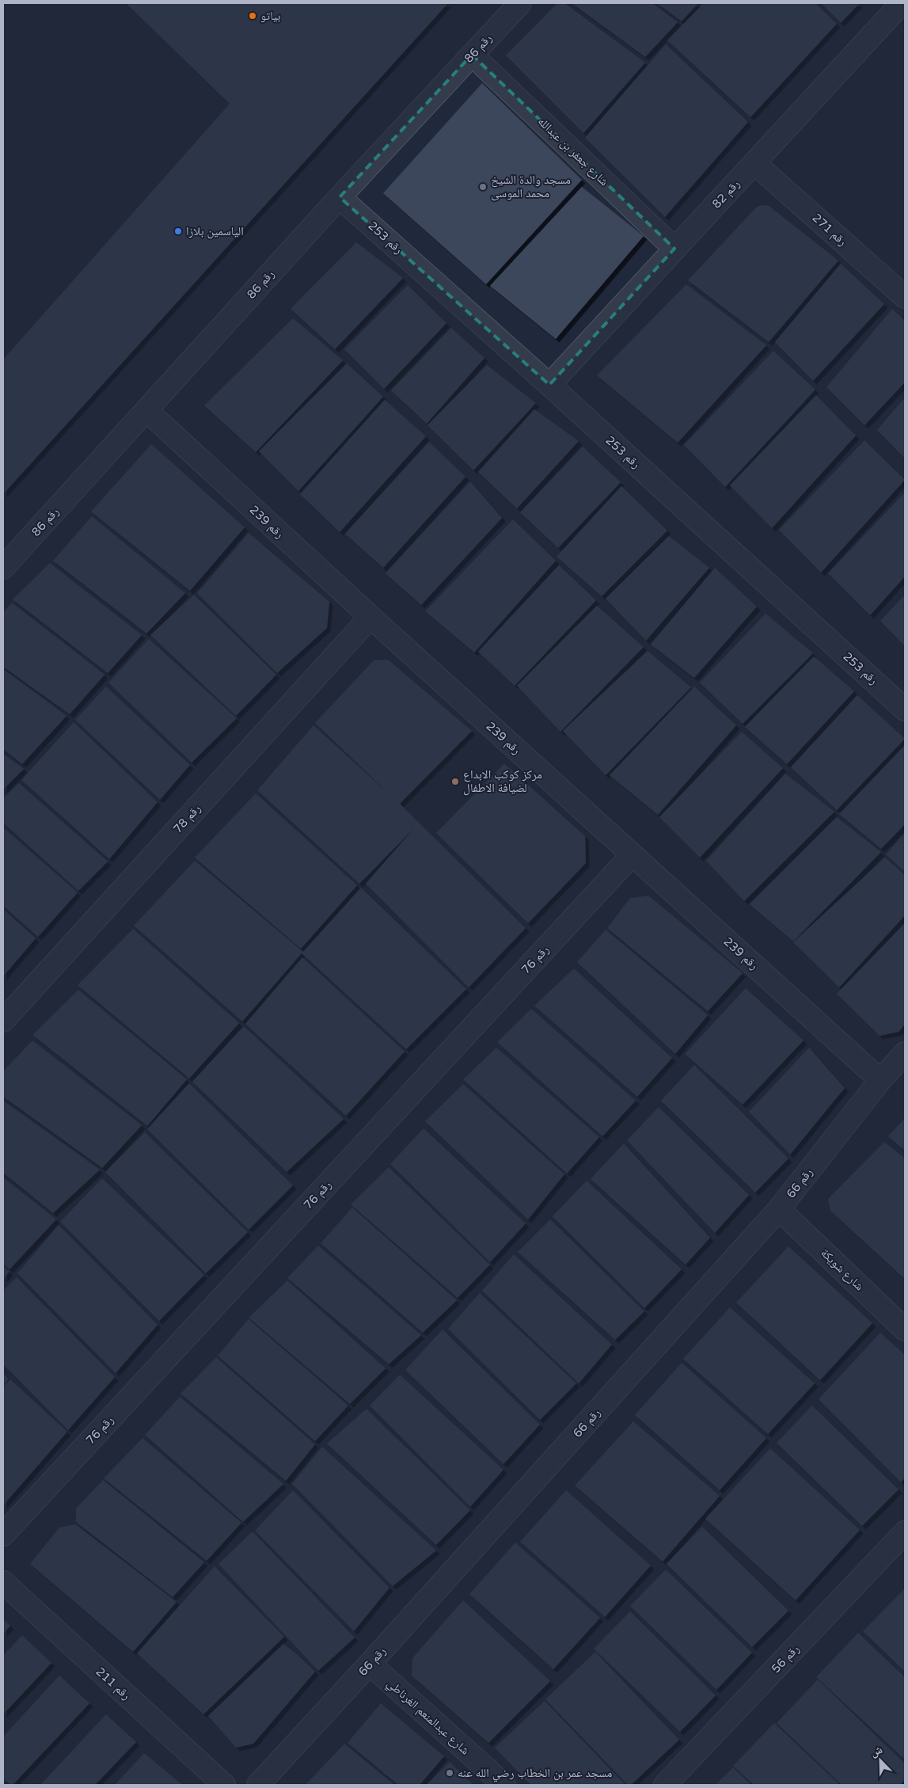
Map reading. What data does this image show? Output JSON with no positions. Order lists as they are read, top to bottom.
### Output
{
  "streets": {
    "street": [
      "رقم 86",
      "شارع جعفر بن عبدالله",
      "رقم 82",
      "رقم 271",
      "رقم 253",
      "رقم 239",
      "رقم 78",
      "رقم 76",
      "رقم 66",
      "شارع شويكة",
      "رقم 56",
      "رقم 211",
      "شارع عبدالمنعم الغرناطي"
    ]
  },
  "crossings": [
    ["رقم 86", "شارع جعفر بن عبدالله"],
    ["رقم 86", "رقم 253"],
    ["رقم 86", "رقم 239"],
    ["شارع جعفر بن عبدالله", "رقم 82"],
    ["رقم 82", "رقم 271"],
    ["رقم 82", "رقم 253"],
    ["رقم 239", "رقم 78"],
    ["رقم 239", "رقم 76"],
    ["رقم 239", "رقم 66"],
    ["رقم 66", "شارع شويكة"],
    ["رقم 66", "شارع عبدالمنعم الغرناطي"]
  ],
  "places": [
    "بياتو",
    "مسجد والدة الشيخ محمد الموسى",
    "الياسمين بلازا",
    "مركز كوكب الابداع لضيافة الاطفال",
    "مسجد عمر بن الخطاب رضي الله عنه"
  ],
  "north": "top left"
}
